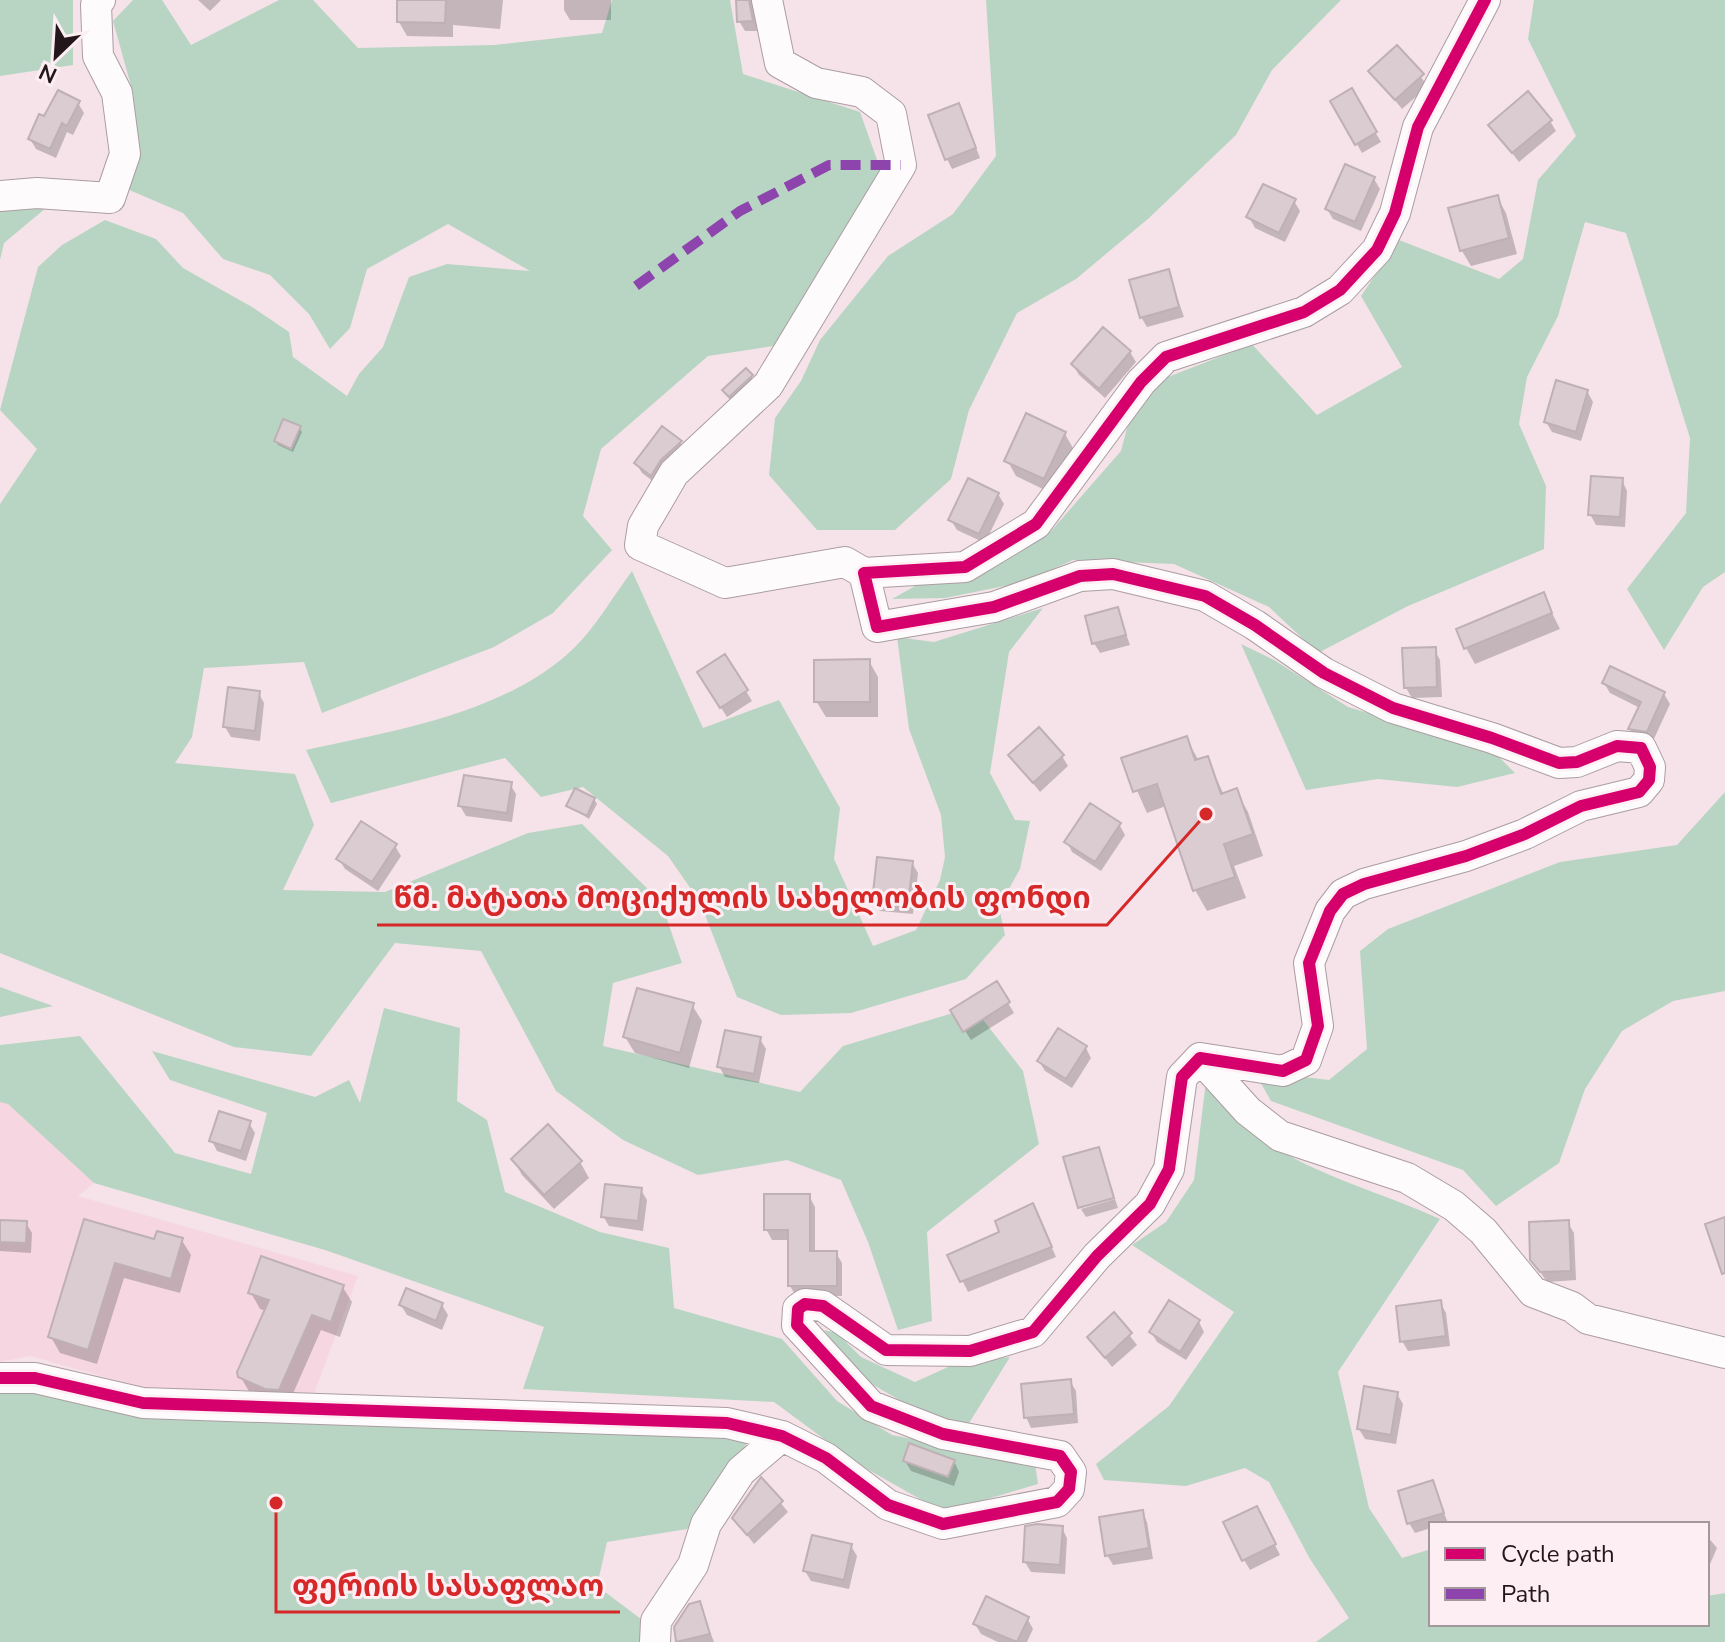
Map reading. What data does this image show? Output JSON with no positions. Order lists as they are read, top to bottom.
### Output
{
  "places": ["წმ. მატათა მოციქულის სახელობის ფონდი", "ფერიის სასაფლაო"],
  "legend": ["Cycle path", "Path"],
  "north": "bottom left"
}
